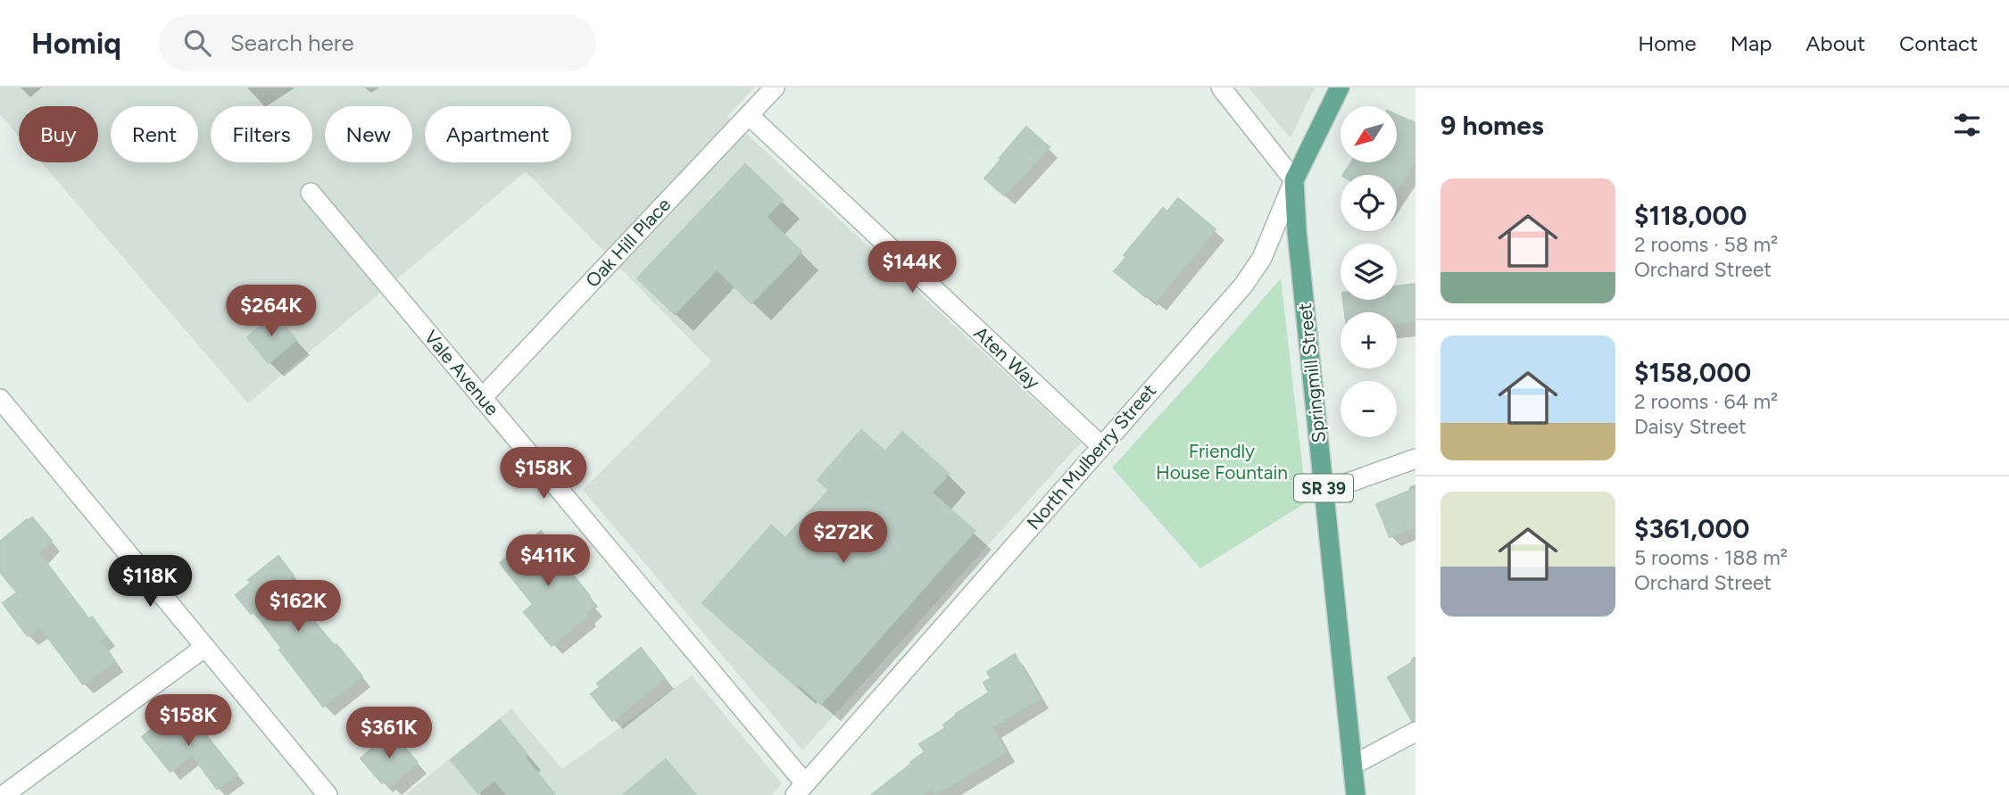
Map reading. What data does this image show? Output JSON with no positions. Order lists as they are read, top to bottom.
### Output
{
  "streets": {
    "main road": ["Springmill Street", "North Mulberry Street", "SR 39"],
    "street": ["Oak Hill Place", "Aten Way", "Vale Avenue"]
  },
  "crossings": [
    ["Oak Hill Place", "Aten Way"],
    ["Oak Hill Place", "Vale Avenue"],
    ["Aten Way", "North Mulberry Street"],
    ["Vale Avenue", "North Mulberry Street"],
    ["Springmill Street", "North Mulberry Street"]
  ],
  "parks": ["Friendly House Fountain"],
  "north": "bottom left",
  "page": {
    "header": "Homiq",
    "search": "Search here",
    "nav": [
      "Home",
      "Map",
      "About",
      "Contact"
    ],
    "heading": "9 homes",
    "map_buttons": ["+", "−"],
    "chip": [
      "Buy",
      "Rent",
      "Filters",
      "New",
      "Apartment"
    ],
    "list": [
      {
        "name": "$118,000",
        "note": "2 rooms · 58 m² · Orchard Street"
      },
      {
        "name": "$158,000",
        "note": "2 rooms · 64 m² · Daisy Street"
      },
      {
        "name": "$361,000",
        "note": "5 rooms · 188 m² · Orchard Street"
      }
    ],
    "price": [
      "$144K",
      "$264K",
      "$158K",
      "$272K",
      "$411K",
      "$118K",
      "$162K",
      "$158K",
      "$361K"
    ]
  }
}
